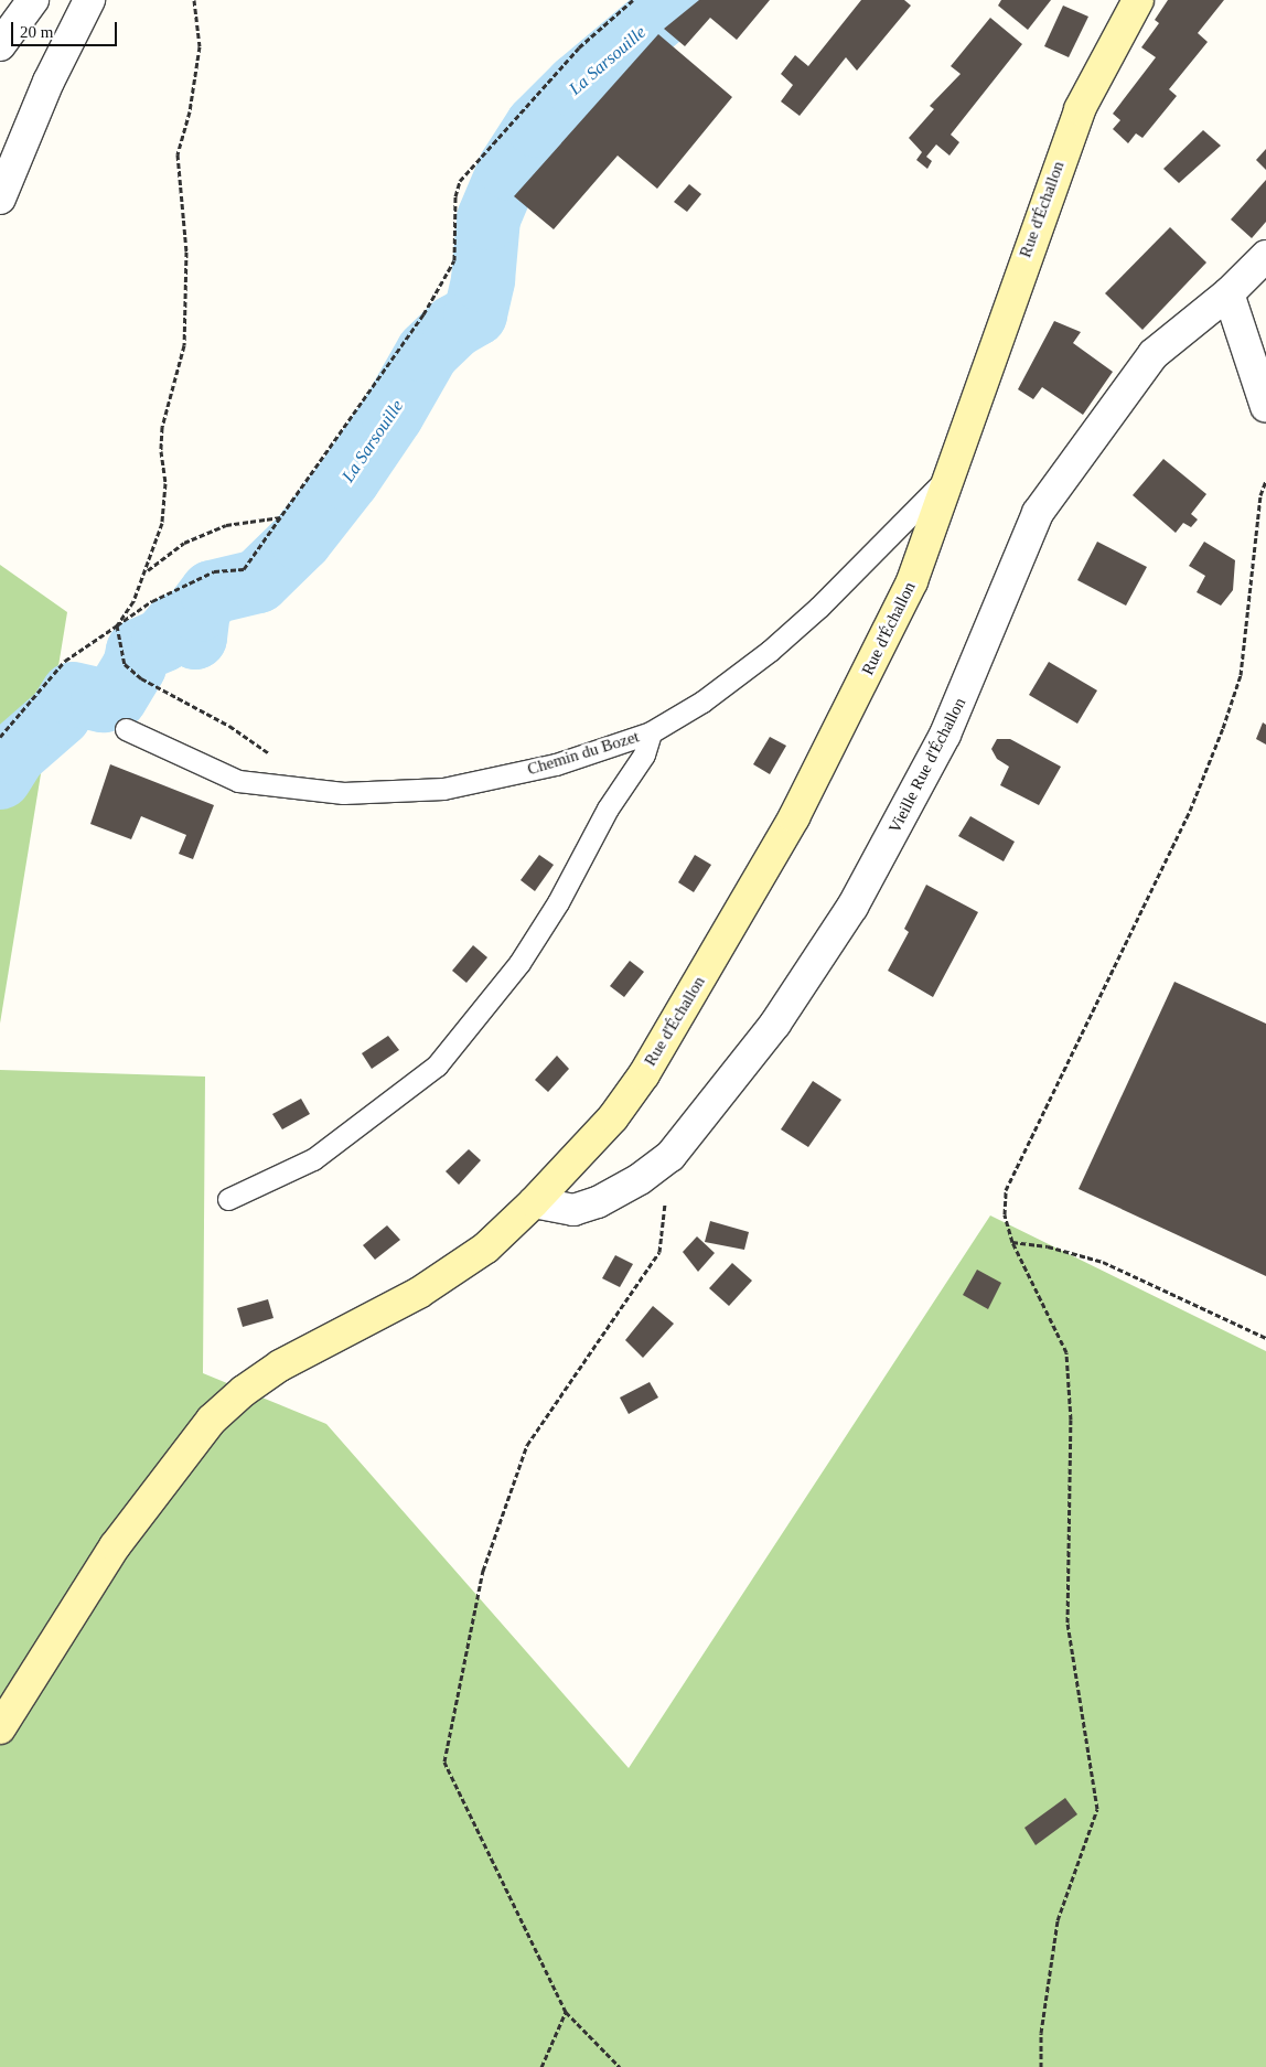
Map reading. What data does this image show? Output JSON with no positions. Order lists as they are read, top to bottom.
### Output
{
  "streets": {
    "main road": ["Rue d'Échallon"],
    "street": ["Vieille Rue d'Échallon"],
    "lane": ["Chemin du Bozet"]
  },
  "crossings": [
    ["Rue d'Échallon", "Chemin du Bozet"],
    ["Rue d'Échallon", "Vieille Rue d'Échallon"]
  ],
  "water": ["La Sarsouille"],
  "scale_bar": "20 m"
}
